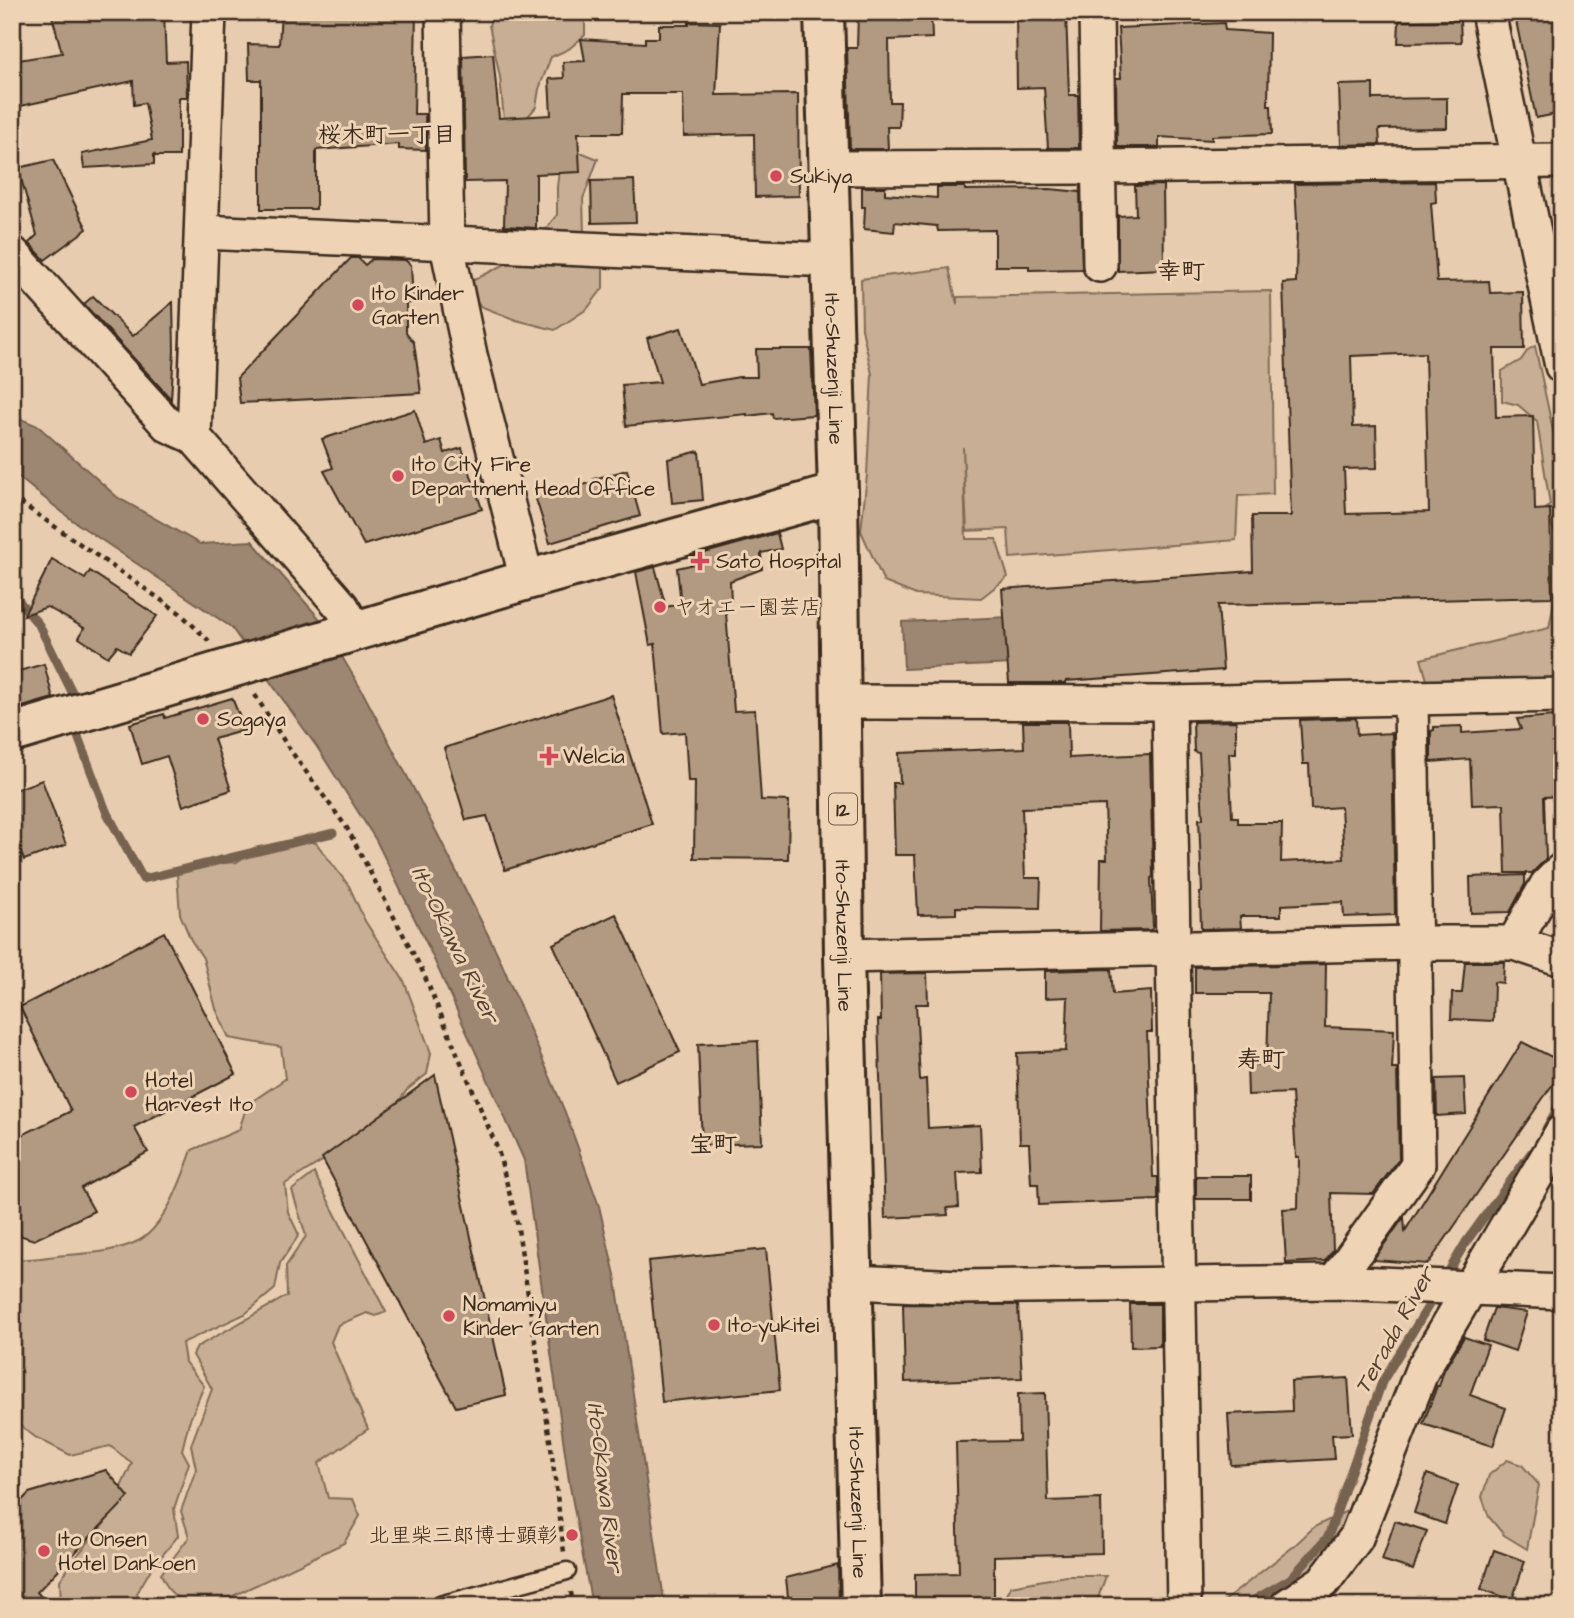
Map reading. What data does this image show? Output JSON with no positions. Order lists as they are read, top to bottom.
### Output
{
  "streets": {
    "main road": ["Ito-Shuzenji Line", "12"]
  },
  "districts": [
    "桜木町一丁目",
    "幸町",
    "寿町",
    "宝町"
  ],
  "water": ["Ito-Okawa River", "Terada River"],
  "places": {
    "other": [
      "Sukiya",
      "Ito Kinder Garten",
      "Ito City Fire Department Head Office",
      "ヤオエー園芸店",
      "Sogaya",
      "Hotel Harvest Ito",
      "Nomamiyu Kinder Garten",
      "Ito-yukitei",
      "北里柴三郎博士顕彰",
      "Ito Onsen Hotel Dankoen"
    ],
    "health": ["Sato Hospital", "Welcia"]
  }
}
